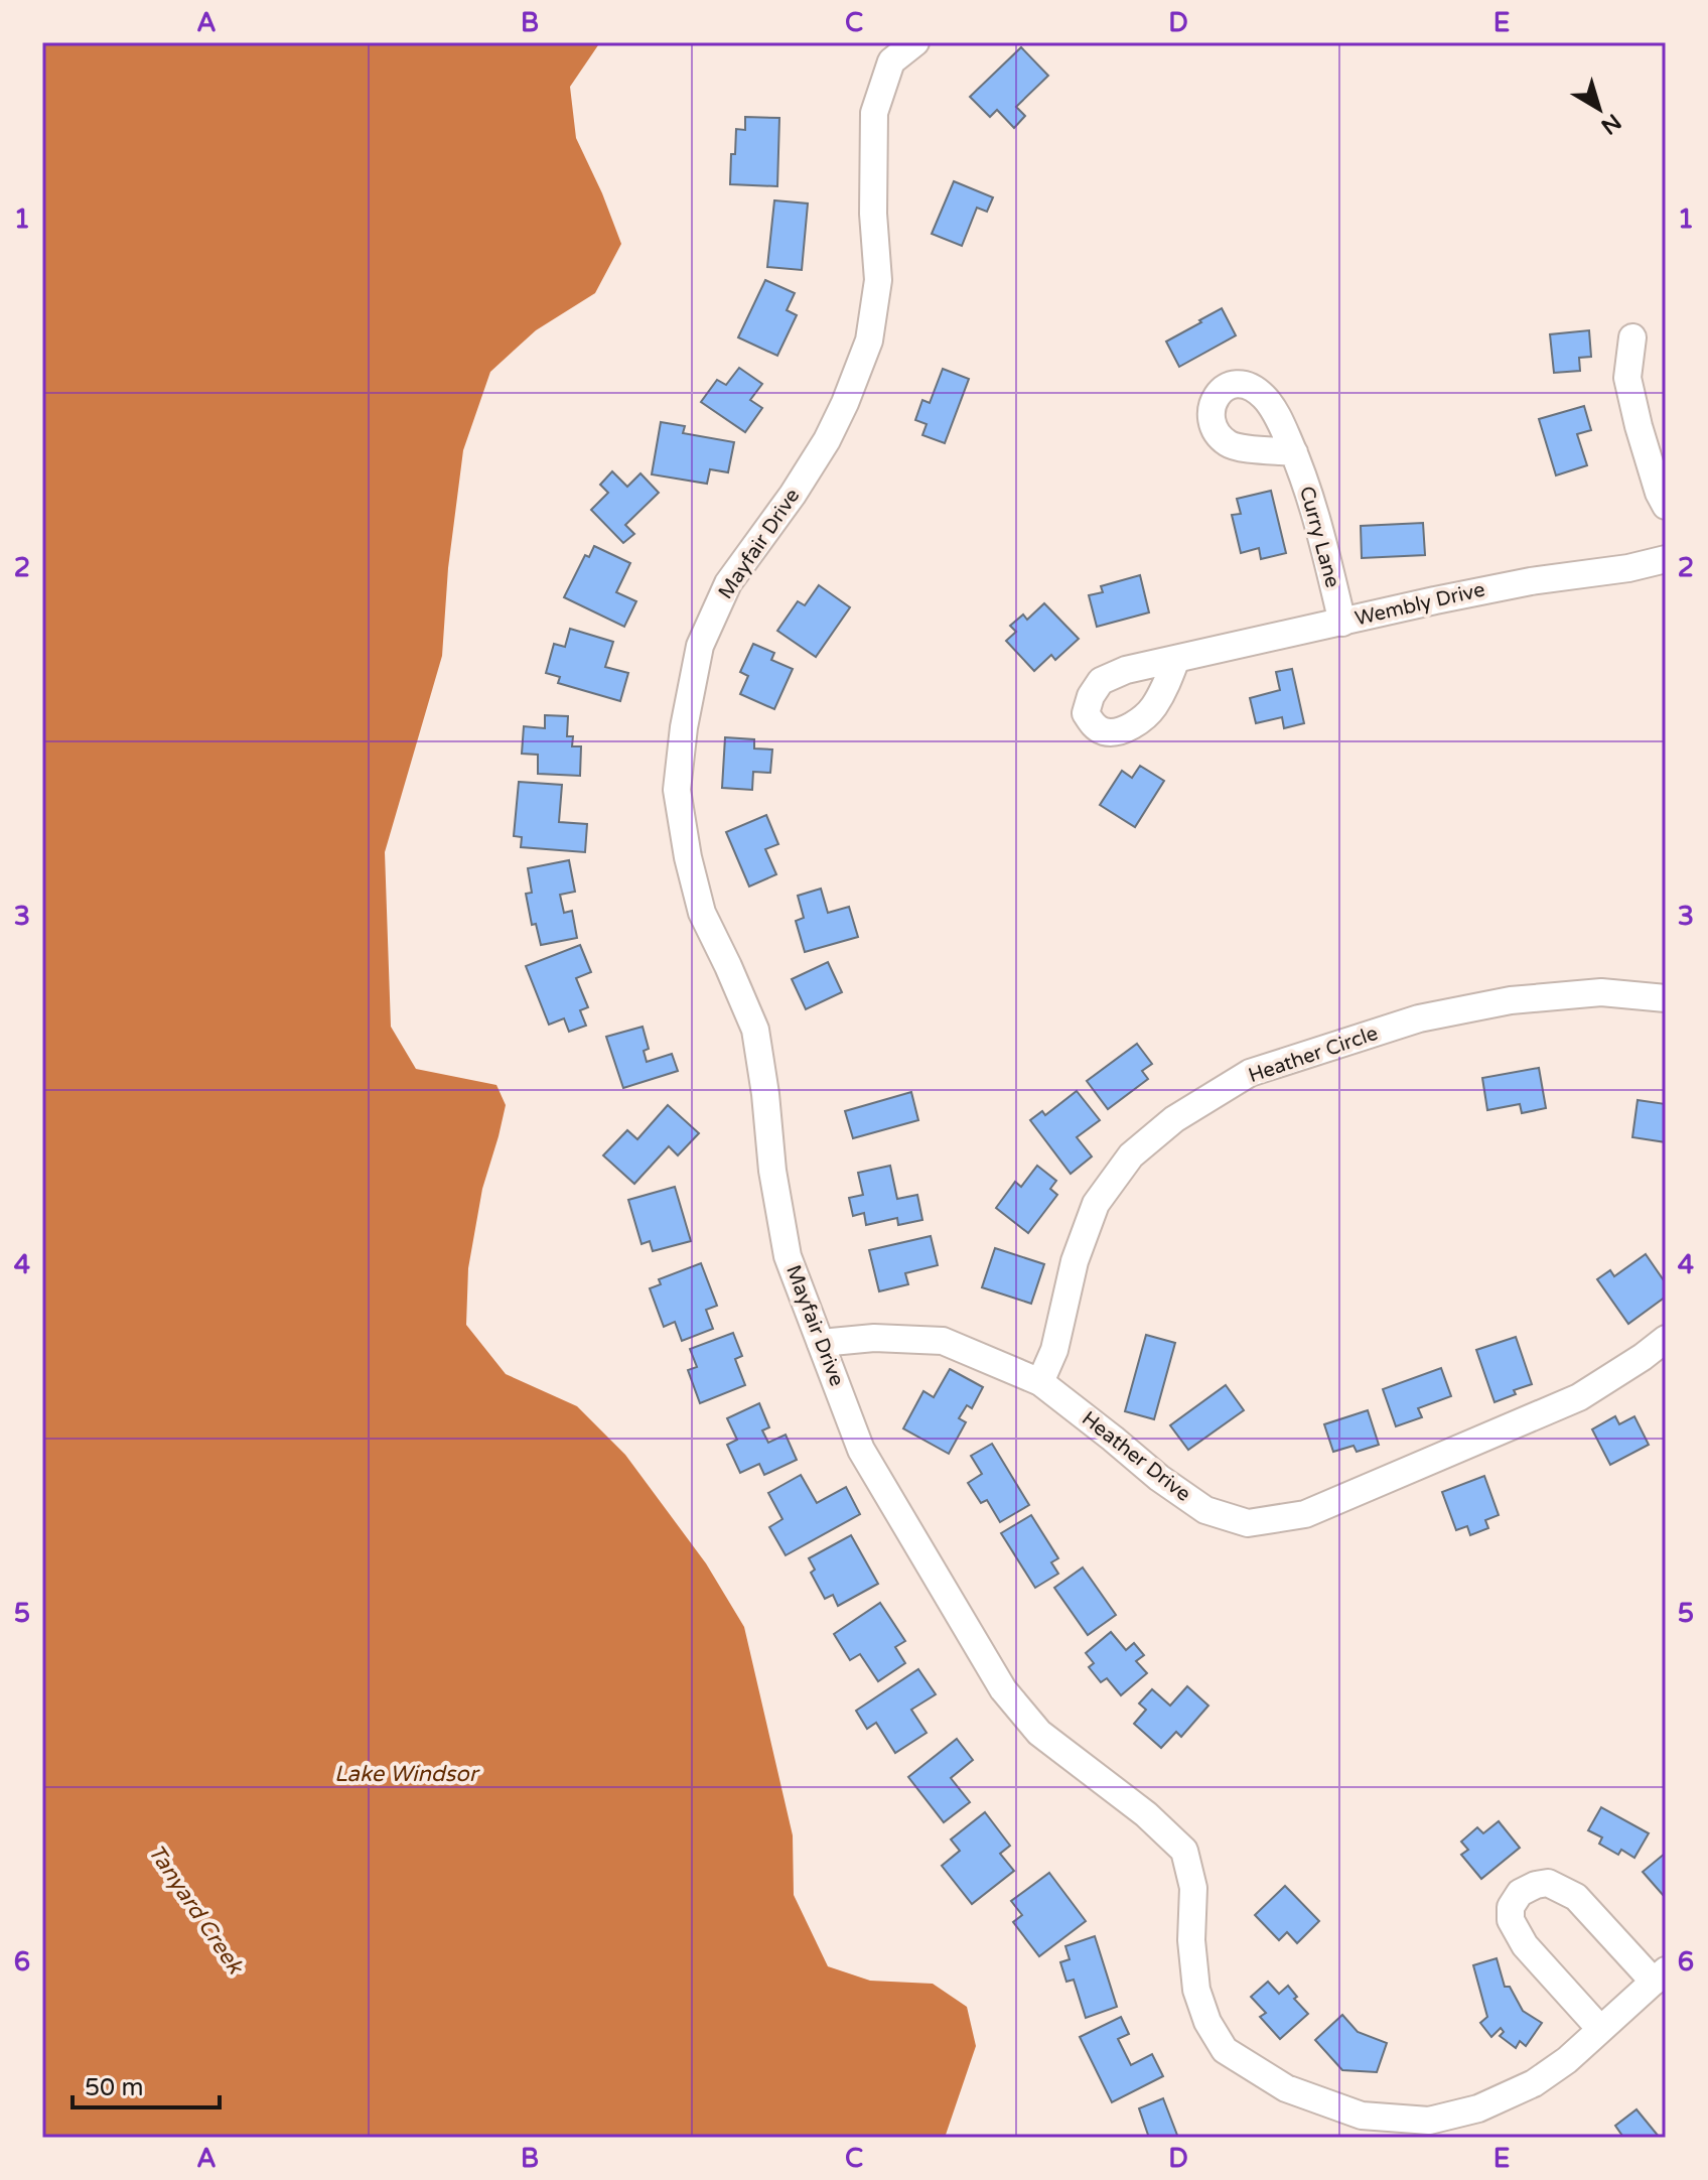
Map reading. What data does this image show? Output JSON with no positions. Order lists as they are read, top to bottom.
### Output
{
  "streets": {
    "street": [
      "Curry Lane",
      "Mayfair Drive",
      "Wembly Drive",
      "Heather Circle",
      "Heather Drive"
    ]
  },
  "crossings": [
    ["Curry Lane", "Wembly Drive"],
    ["Mayfair Drive", "Heather Drive"],
    ["Heather Circle", "Heather Drive"]
  ],
  "water": ["Lake Windsor", "Tanyard Creek"],
  "scale_bar": "50 m",
  "north": "bottom right",
  "grid": {
    "columns": [
      "A",
      "B",
      "C",
      "D",
      "E"
    ],
    "rows": [
      "1",
      "2",
      "3",
      "4",
      "5",
      "6"
    ]
  }
}
